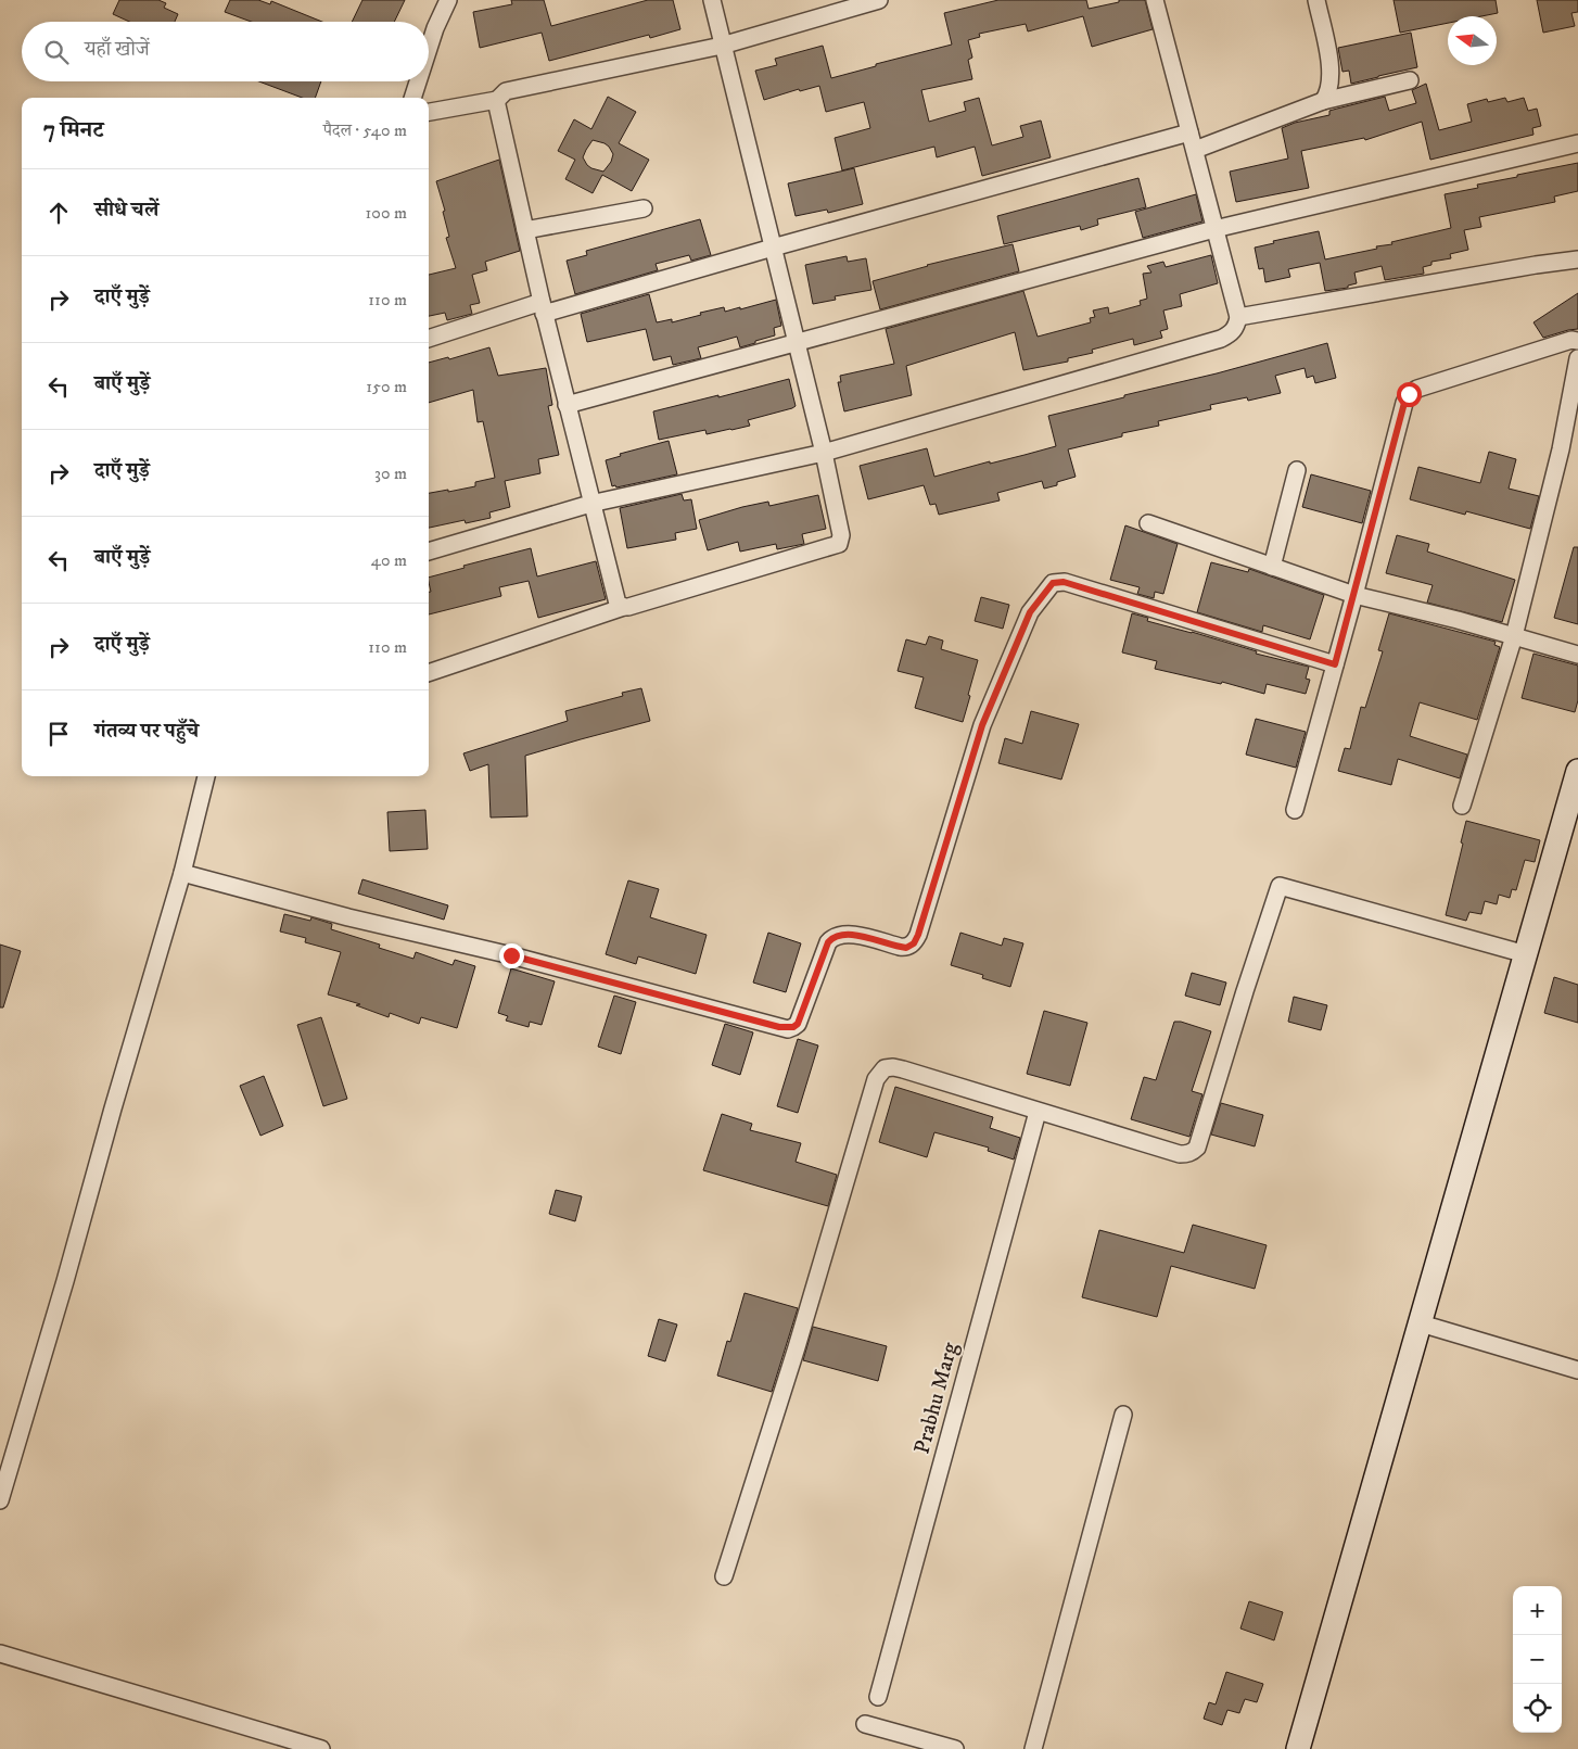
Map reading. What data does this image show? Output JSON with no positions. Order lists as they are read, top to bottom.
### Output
{
  "streets": {
    "street": ["Prabhu Marg"]
  },
  "north": "left",
  "page": {
    "search": "यहाँ खोजें",
    "heading": ["7 मिनट", "पैदल · 540 m"],
    "list": [
      ["सीधे चलें", "100 m"],
      ["दाएँ मुड़ें", "110 m"],
      ["बाएँ मुड़ें", "150 m"],
      ["दाएँ मुड़ें", "30 m"],
      ["बाएँ मुड़ें", "40 m"],
      ["दाएँ मुड़ें", "110 m"],
      "गंतव्य पर पहुँचे"
    ],
    "map_buttons": ["+", "−"]
  }
}
